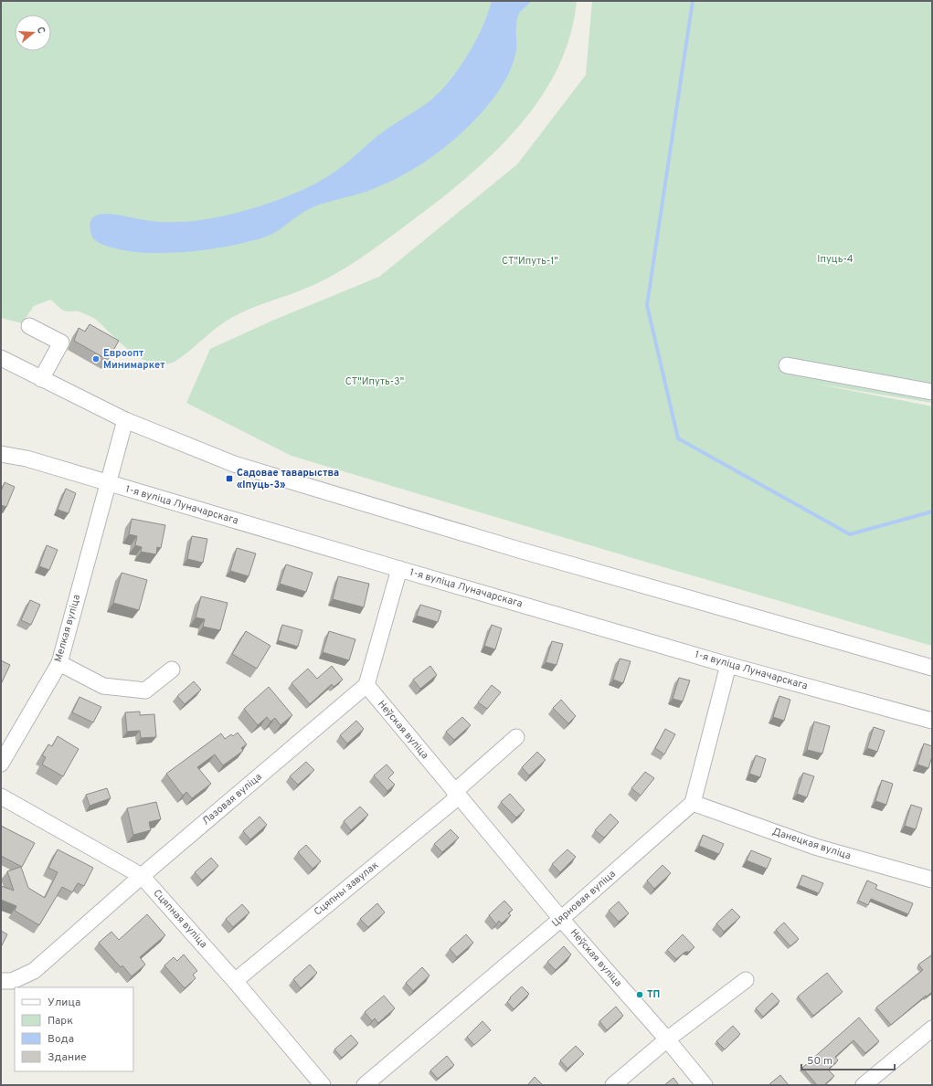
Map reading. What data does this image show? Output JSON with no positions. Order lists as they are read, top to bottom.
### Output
{
  "streets": {
    "street": [
      "1-я вуліца Луначарскага",
      "Мелкая вуліца",
      "Неўская вуліца",
      "Лазовая вуліца",
      "Данецкая вуліца",
      "Сцяпны завулак",
      "Цярновая вуліца",
      "Сцяпная вуліца"
    ]
  },
  "crossings": [
    ["1-я вуліца Луначарскага", "Мелкая вуліца"],
    ["Неўская вуліца", "Лазовая вуліца"],
    ["Неўская вуліца", "Сцяпны завулак"],
    ["Неўская вуліца", "Цярновая вуліца"],
    ["Лазовая вуліца", "Сцяпная вуліца"],
    ["Данецкая вуліца", "Цярновая вуліца"],
    ["Сцяпны завулак", "Сцяпная вуліца"]
  ],
  "parks": ["Іпуць-4", "СТ\"Ипуть-1\"", "СТ\"Ипуть-3\""],
  "places": {
    "other": ["Евроопт Минимаркет", "ТП"],
    "transit": ["Садовае таварыства «Іпуць-3»"]
  },
  "legend": [
    "Улица",
    "Парк",
    "Вода",
    "Здание"
  ],
  "scale_bar": "50 m",
  "north": "right"
}
